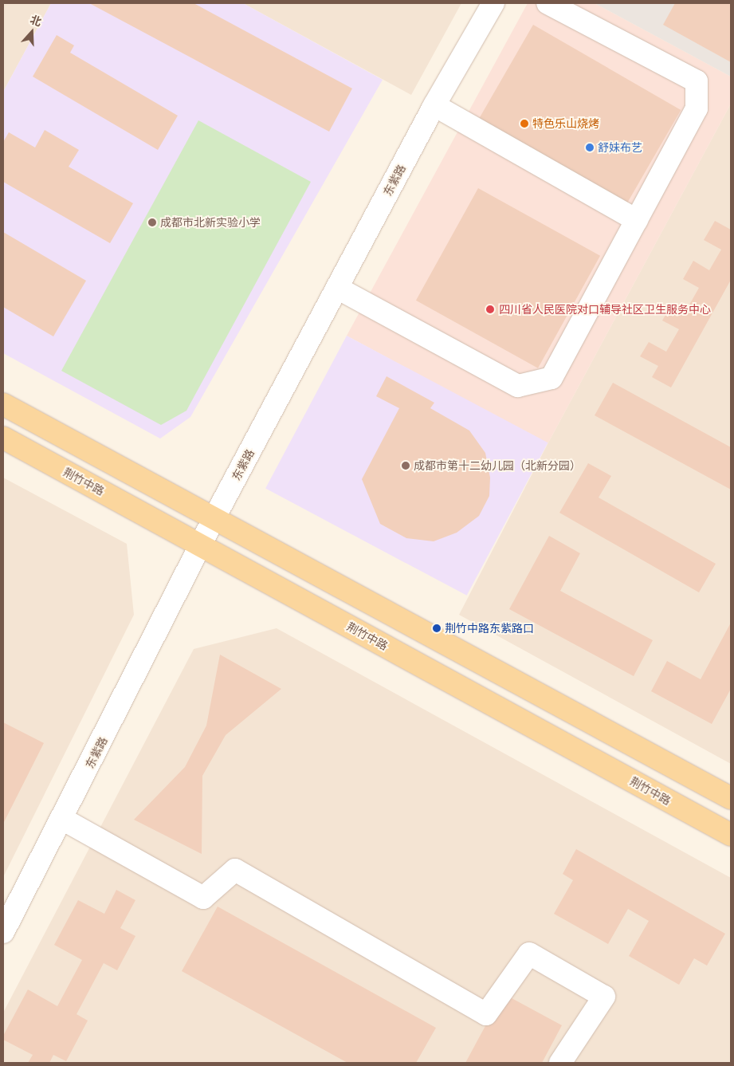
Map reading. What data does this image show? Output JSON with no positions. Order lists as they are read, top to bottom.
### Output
{
  "streets": {
    "main road": ["荆竹中路"],
    "street": ["东紫路"]
  },
  "crossings": [
    ["东紫路", "荆竹中路"]
  ],
  "places": [
    "特色乐山烧烤",
    "舒妹布艺",
    "成都市北新实验小学",
    "四川省人民医院对口辅导社区卫生服务中心",
    "成都市第十二幼儿园（北新分园）",
    "荆竹中路东紫路口"
  ],
  "north": "top"
}
